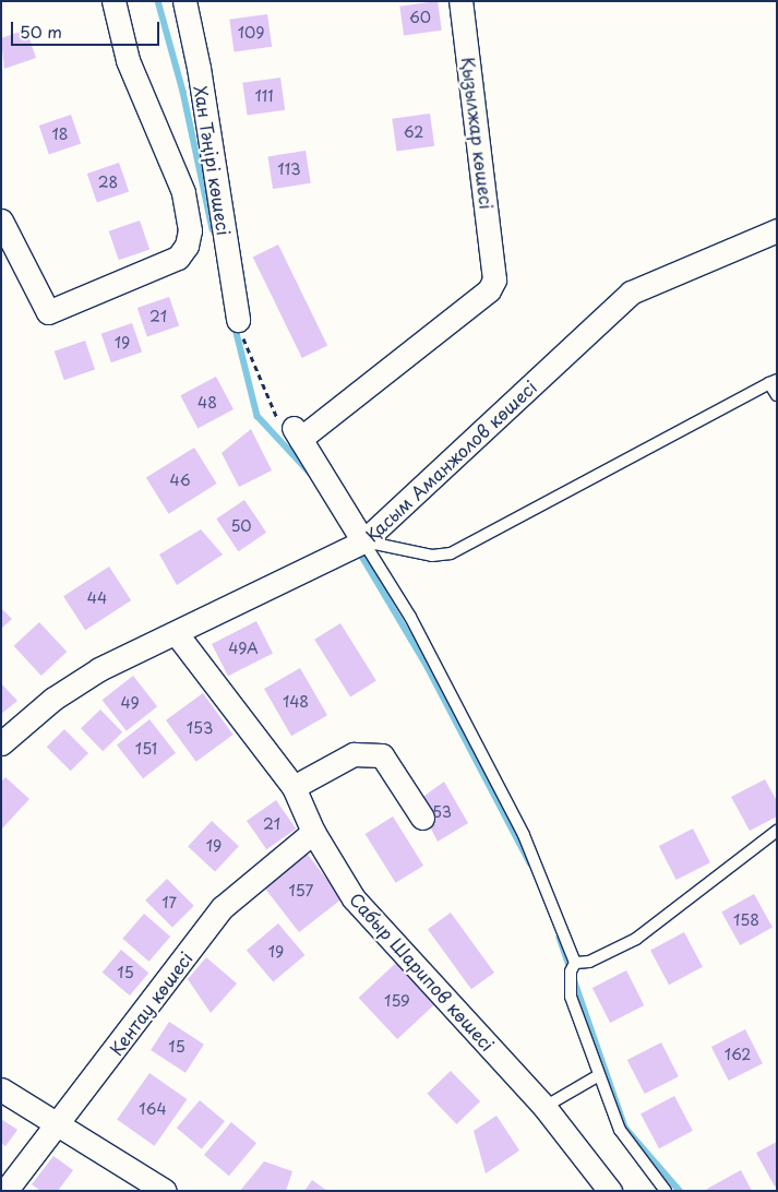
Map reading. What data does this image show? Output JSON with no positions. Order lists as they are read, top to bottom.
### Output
{
  "streets": {
    "street": [
      "Қызылжар көшесі",
      "Хан Тәңірі көшесі",
      "Қасым Аманжолов көшесі",
      "Сабыр Шарипов көшесі",
      "Кентау көшесі"
    ]
  },
  "crossings": [
    ["Қасым Аманжолов көшесі", "Сабыр Шарипов көшесі"],
    ["Сабыр Шарипов көшесі", "Кентау көшесі"]
  ],
  "house_numbers": [
    "60",
    "109",
    "111",
    "62",
    "18",
    "113",
    "28",
    "21",
    "19",
    "48",
    "46",
    "50",
    "44",
    "49А",
    "148",
    "49",
    "153",
    "151",
    "53",
    "21",
    "19",
    "157",
    "17",
    "158",
    "19",
    "15",
    "159",
    "15",
    "162",
    "164"
  ],
  "scale_bar": "50 m"
}
